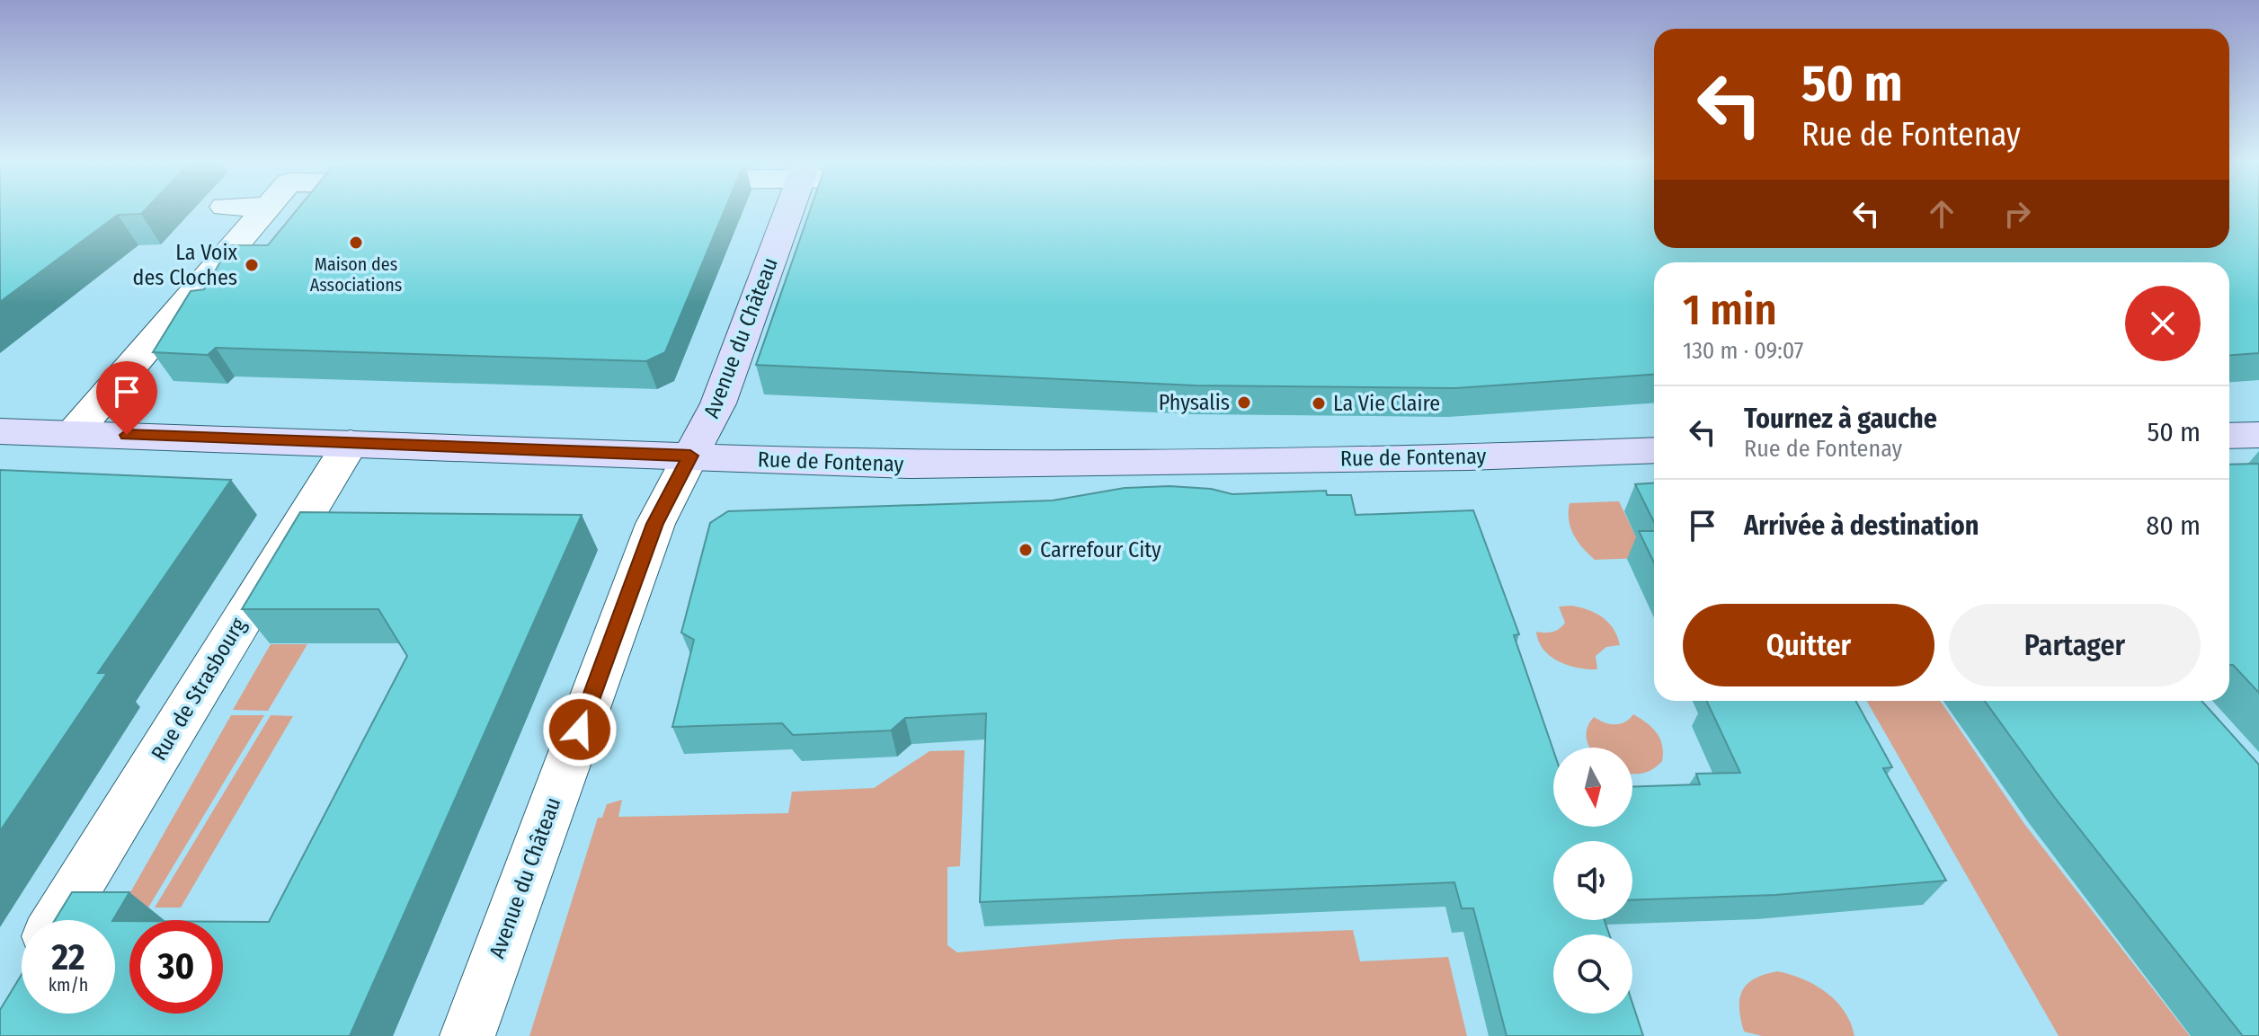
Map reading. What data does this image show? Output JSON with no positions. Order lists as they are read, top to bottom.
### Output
{
  "streets": {
    "main road": ["Avenue du Château", "Rue de Fontenay"],
    "street": ["Rue de Strasbourg"]
  },
  "crossings": [
    ["Avenue du Château", "Rue de Fontenay"],
    ["Rue de Fontenay", "Rue de Strasbourg"]
  ],
  "places": [
    "Maison des Associations",
    "La Voix des Cloches",
    "Physalis",
    "La Vie Claire",
    "Carrefour City"
  ],
  "north": "bottom",
  "page": {
    "turn": ["50 m", "Rue de Fontenay"],
    "heading": ["1 min", "130 m · 09:07"],
    "list": [
      {
        "name": "Tournez à gauche",
        "note": "Rue de Fontenay",
        "value": "50 m"
      },
      {
        "name": "Arrivée à destination",
        "value": "80 m"
      }
    ],
    "buttons": ["Quitter", "Partager"],
    "speed": "22 km/h",
    "limit": "30"
  }
}
